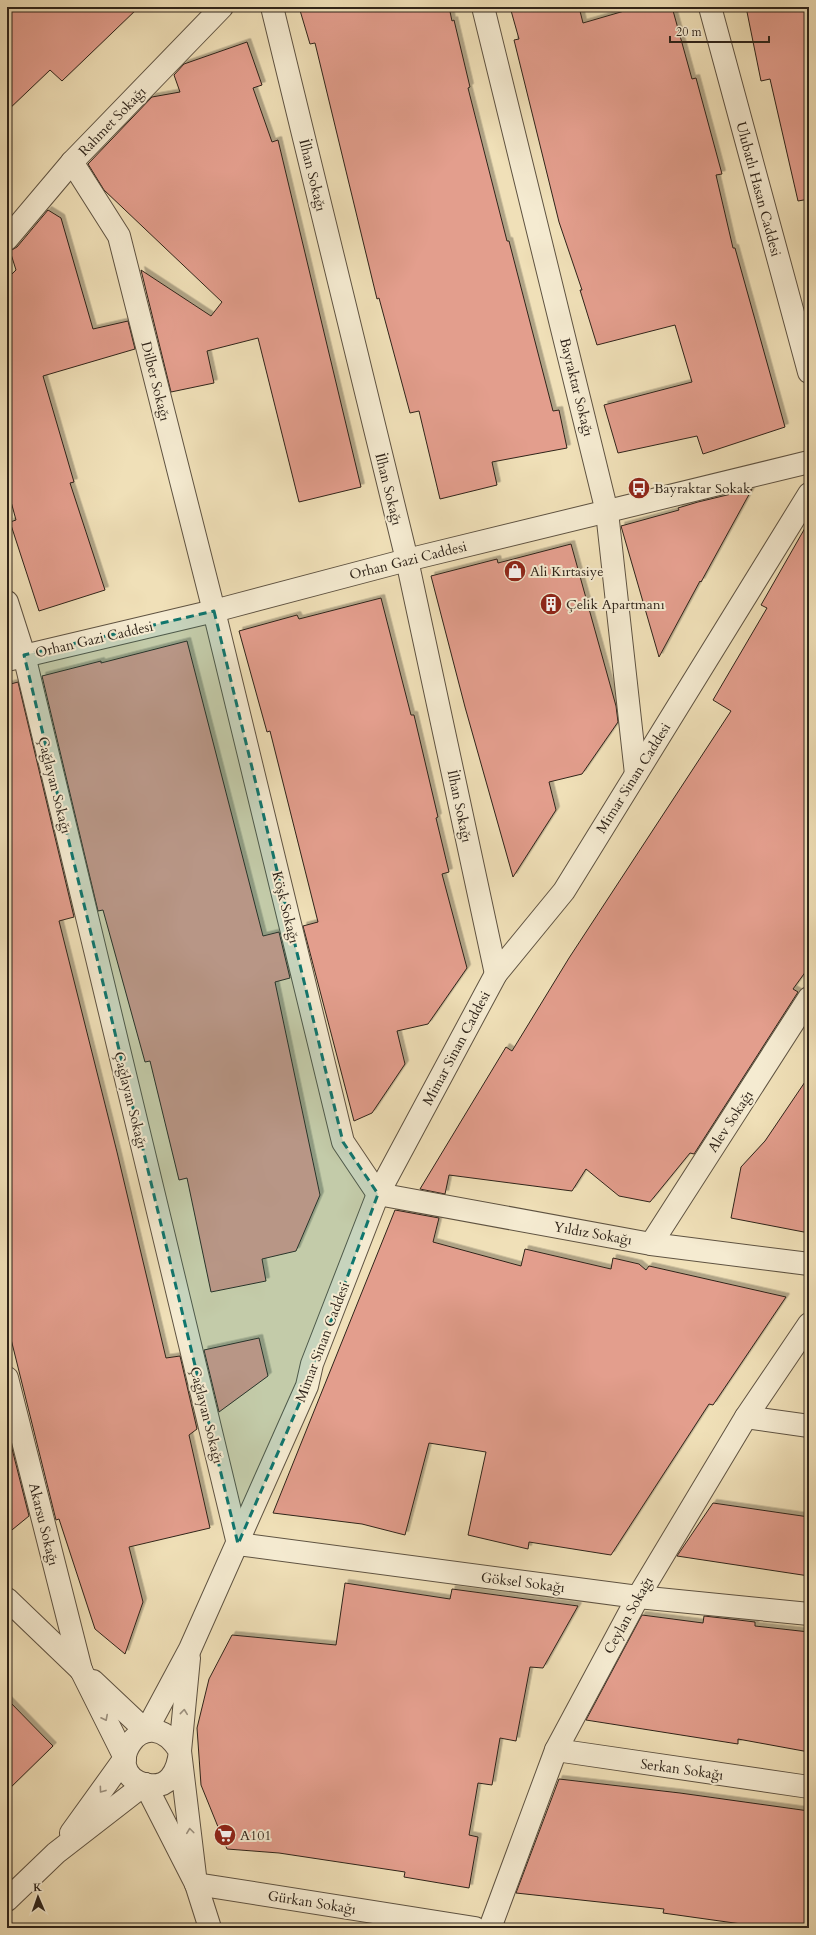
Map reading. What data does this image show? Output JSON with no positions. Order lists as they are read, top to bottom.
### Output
{
  "streets": {
    "street": [
      "Rahmet Sokağı",
      "İlhan Sokağı",
      "Ulubatlı Hasan Caddesi",
      "Dilber Sokağı",
      "Bayraktar Sokağı",
      "Orhan Gazi Caddesi",
      "Mimar Sinan Caddesi",
      "Çağlayan Sokağı",
      "Köşk Sokağı",
      "Alev Sokağı",
      "Yıldız Sokağı",
      "Akarsu Sokağı",
      "Göksel Sokağı",
      "Ceylan Sokağı",
      "Serkan Sokağı",
      "Gürkan Sokağı"
    ]
  },
  "crossings": [
    ["Rahmet Sokağı", "Dilber Sokağı"],
    ["İlhan Sokağı", "Orhan Gazi Caddesi"],
    ["İlhan Sokağı", "Mimar Sinan Caddesi"],
    ["Dilber Sokağı", "Orhan Gazi Caddesi"],
    ["Dilber Sokağı", "Köşk Sokağı"],
    ["Bayraktar Sokağı", "Orhan Gazi Caddesi"],
    ["Bayraktar Sokağı", "Mimar Sinan Caddesi"],
    ["Orhan Gazi Caddesi", "Çağlayan Sokağı"],
    ["Orhan Gazi Caddesi", "Köşk Sokağı"],
    ["Mimar Sinan Caddesi", "Çağlayan Sokağı"],
    ["Mimar Sinan Caddesi", "Köşk Sokağı"],
    ["Mimar Sinan Caddesi", "Yıldız Sokağı"],
    ["Mimar Sinan Caddesi", "Göksel Sokağı"],
    ["Çağlayan Sokağı", "Göksel Sokağı"],
    ["Köşk Sokağı", "Yıldız Sokağı"],
    ["Alev Sokağı", "Yıldız Sokağı"],
    ["Göksel Sokağı", "Ceylan Sokağı"],
    ["Ceylan Sokağı", "Serkan Sokağı"]
  ],
  "places": {
    "bus stop": ["Bayraktar Sokak"],
    "shop": ["Ali Kırtasiye"],
    "building": ["Çelik Apartmanı"],
    "supermarket": ["A101"]
  },
  "scale_bar": "20 m",
  "north": "top"
}
